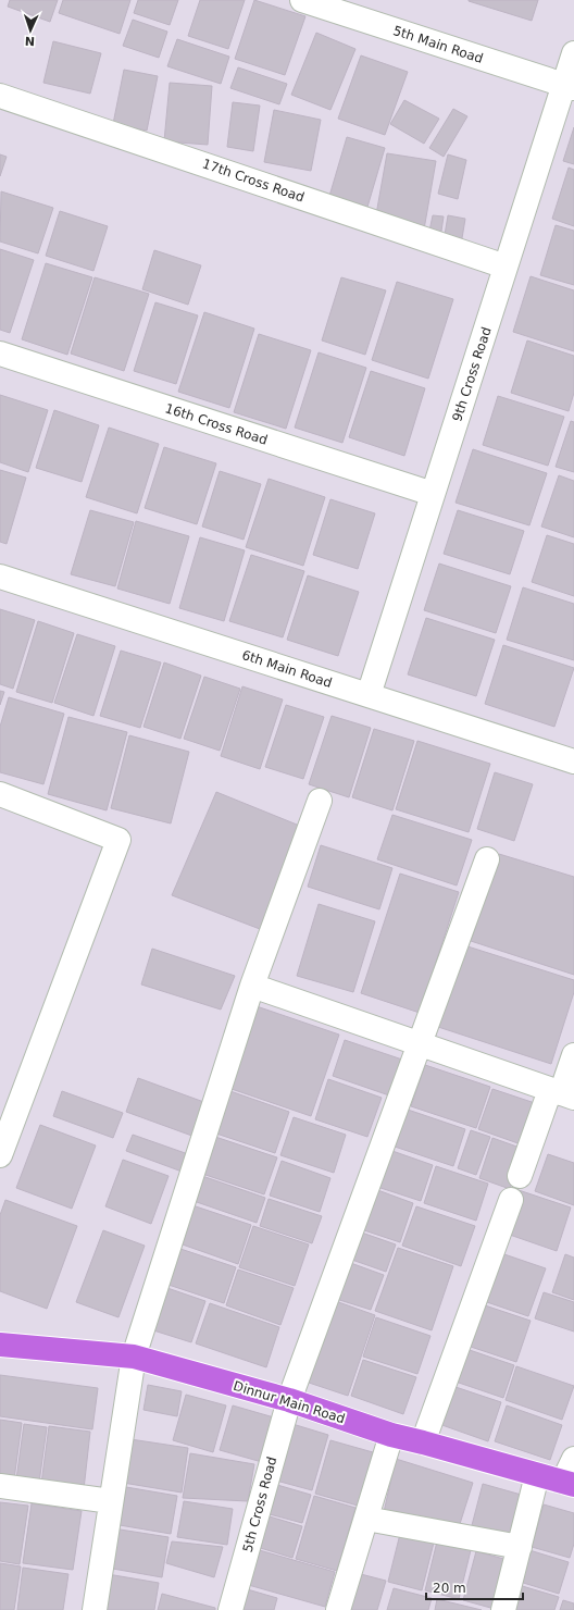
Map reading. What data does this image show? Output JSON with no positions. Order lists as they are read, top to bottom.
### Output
{
  "streets": {
    "main road": ["Dinnur Main Road"],
    "street": [
      "5th Main Road",
      "17th Cross Road",
      "9th Cross Road",
      "16th Cross Road",
      "6th Main Road",
      "5th Cross Road"
    ]
  },
  "crossings": [
    ["5th Main Road", "9th Cross Road"],
    ["17th Cross Road", "9th Cross Road"],
    ["9th Cross Road", "16th Cross Road"],
    ["9th Cross Road", "6th Main Road"],
    ["Dinnur Main Road", "5th Cross Road"]
  ],
  "scale_bar": "20 m",
  "north": "bottom"
}
